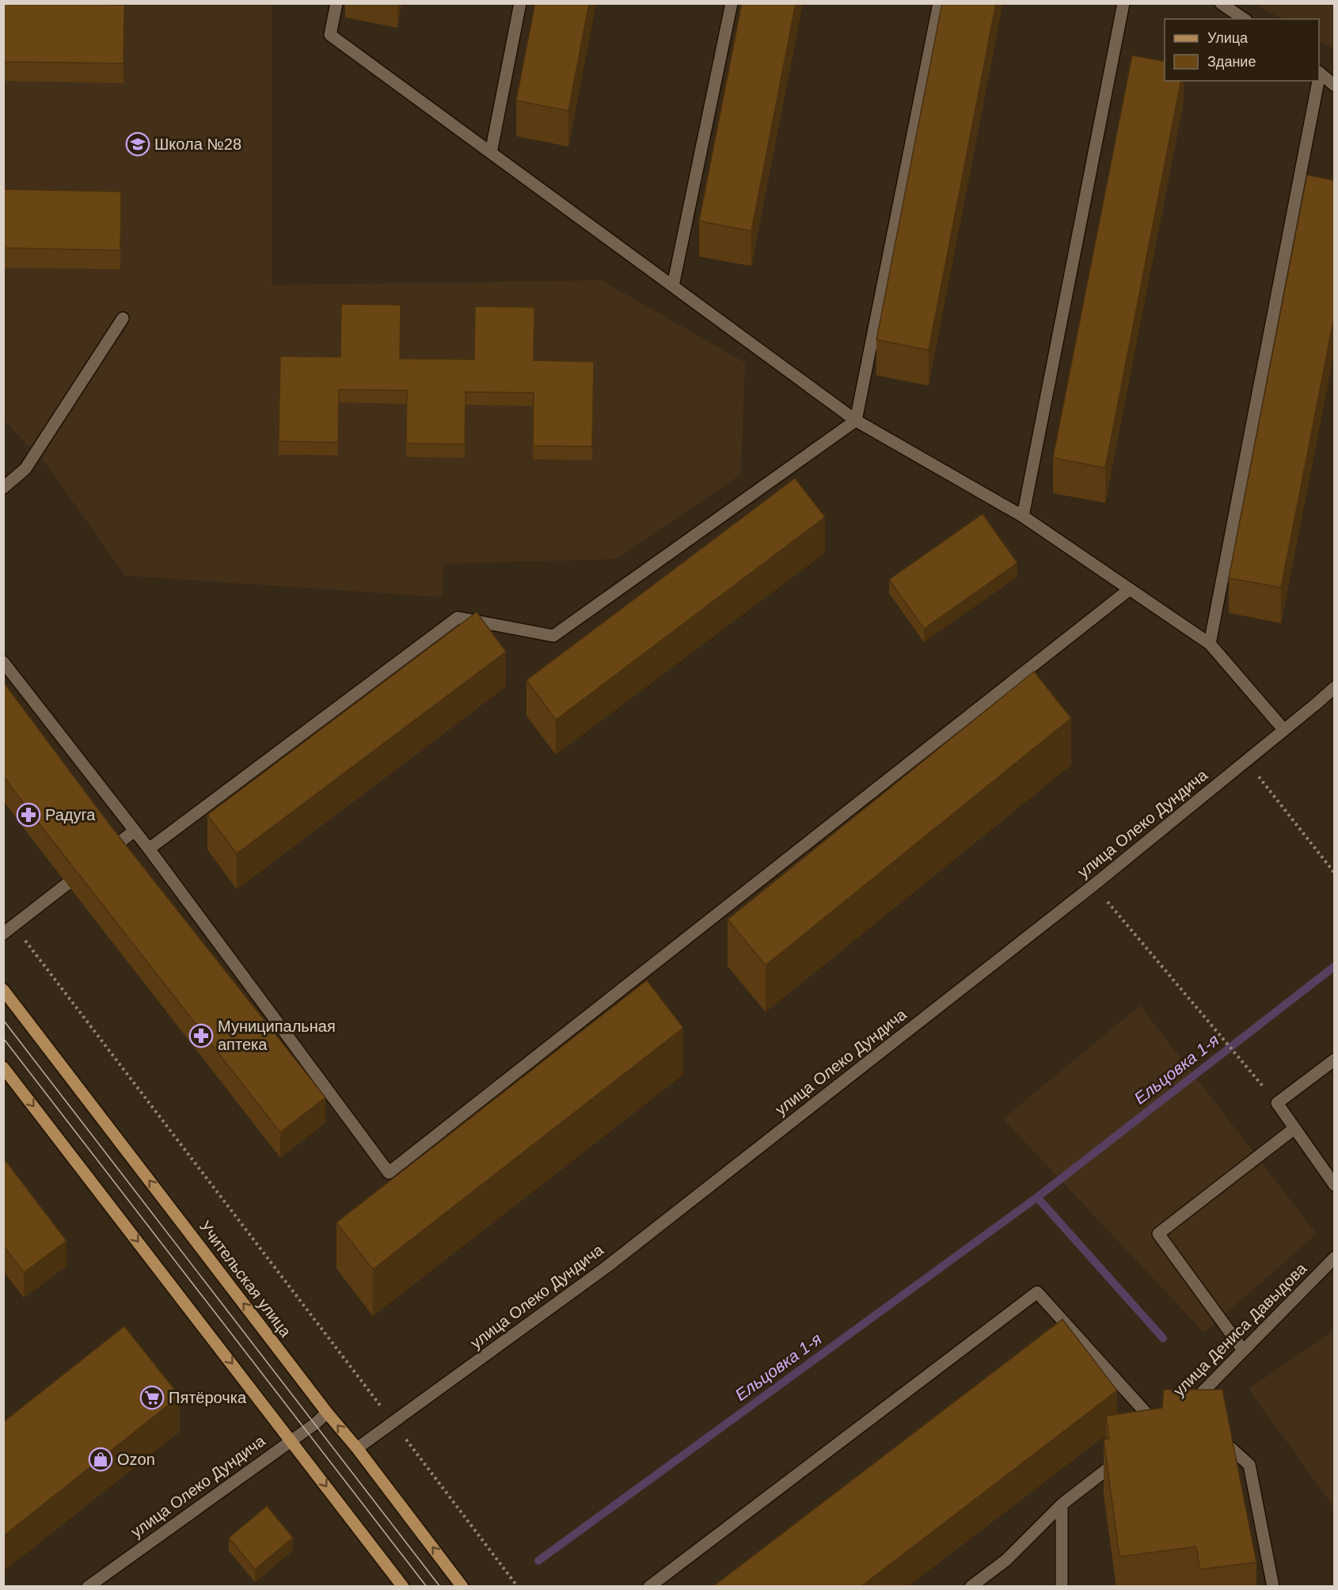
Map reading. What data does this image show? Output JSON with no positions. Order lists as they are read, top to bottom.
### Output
{
  "streets": {
    "main road": ["Учительская улица"],
    "street": ["улица Олеко Дундича", "улица Дениса Давыдова"]
  },
  "crossings": [
    ["улица Олеко Дундича", "Учительская улица"]
  ],
  "water": ["Ельцовка 1-я"],
  "places": {
    "school or university": ["Школа №28"],
    "pharmacy": ["Радуга", "Муниципальная аптека"],
    "supermarket": ["Пятёрочка"],
    "shop": ["Ozon"]
  },
  "legend": ["Улица", "Здание"]
}
